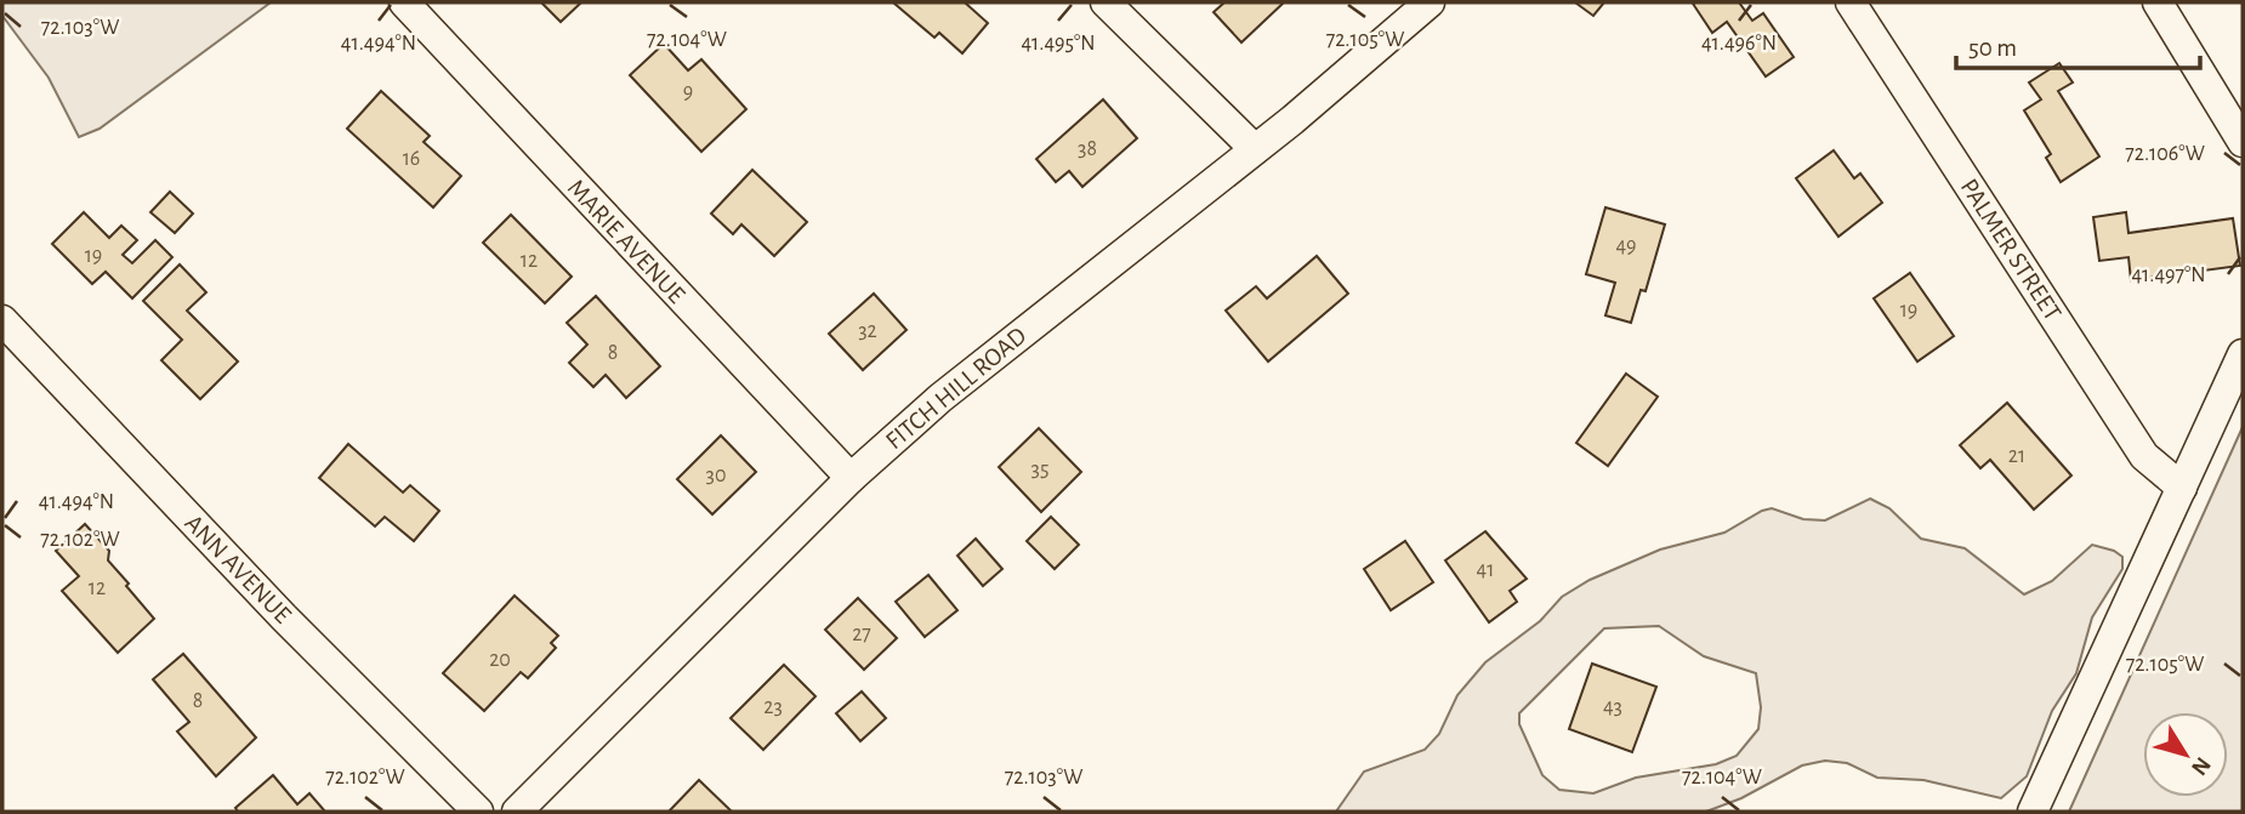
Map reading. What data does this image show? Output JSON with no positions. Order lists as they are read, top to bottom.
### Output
{
  "streets": {
    "street": [
      "MARIE AVENUE",
      "PALMER STREET",
      "FITCH HILL ROAD",
      "ANN AVENUE"
    ]
  },
  "crossings": [
    ["MARIE AVENUE", "FITCH HILL ROAD"]
  ],
  "house_numbers": [
    "9",
    "38",
    "16",
    "49",
    "19",
    "12",
    "19",
    "32",
    "8",
    "21",
    "35",
    "30",
    "41",
    "12",
    "27",
    "20",
    "8",
    "23",
    "43"
  ],
  "scale_bar": "50 m",
  "north": "bottom right",
  "coordinates": [
    "72.103°W",
    "72.104°W",
    "72.105°W",
    "41.494°N",
    "41.495°N",
    "41.496°N",
    "72.106°W",
    "41.497°N",
    "72.102°W"
  ]
}
